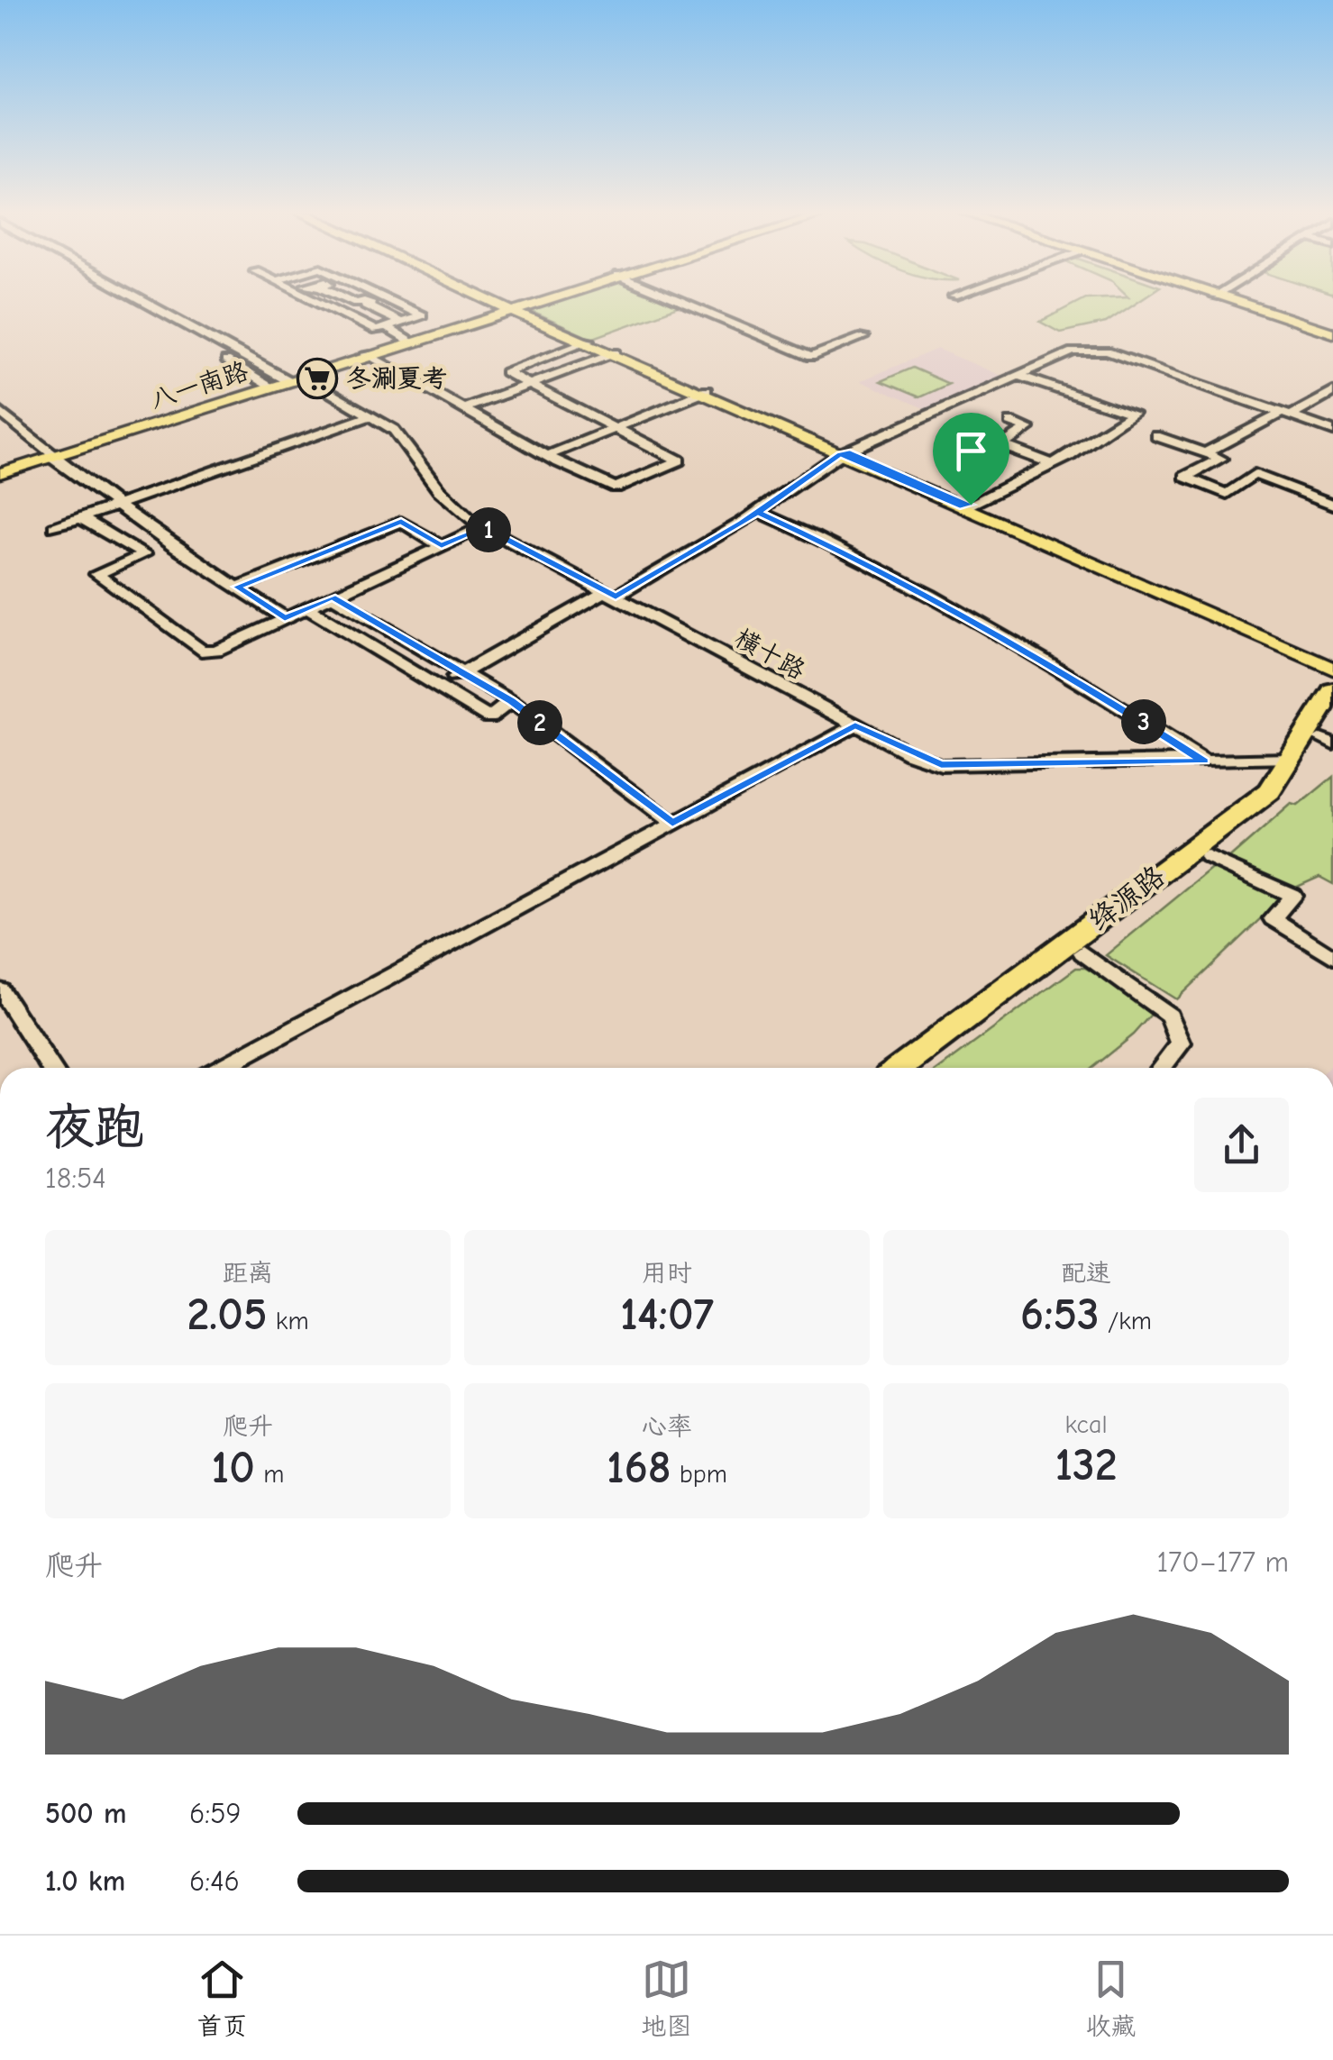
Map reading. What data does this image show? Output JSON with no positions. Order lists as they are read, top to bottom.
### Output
{
  "streets": {
    "highway": ["绛源路"],
    "main road": ["八一南路"],
    "street": ["横十路"]
  },
  "crossings": [
    ["八一南路", "横十路"],
    ["横十路", "绛源路"]
  ],
  "places": {
    "supermarket": ["冬涮夏考"]
  },
  "page": {
    "pins": ["1", "3", "2"],
    "heading": ["夜跑", "18:54"],
    "stats": [
      ["距离", "2.05 km"],
      ["用时", "14:07"],
      ["配速", "6:53 /km"],
      ["爬升", "10 m"],
      ["心率", "168 bpm"],
      ["kcal", "132"]
    ],
    "chart": ["爬升", "170–177 m"],
    "list": [
      {
        "name": "500 m",
        "note": "6:59"
      },
      {
        "name": "1.0 km",
        "note": "6:46"
      }
    ],
    "tabs": ["首页", "地图", "收藏"]
  }
}
